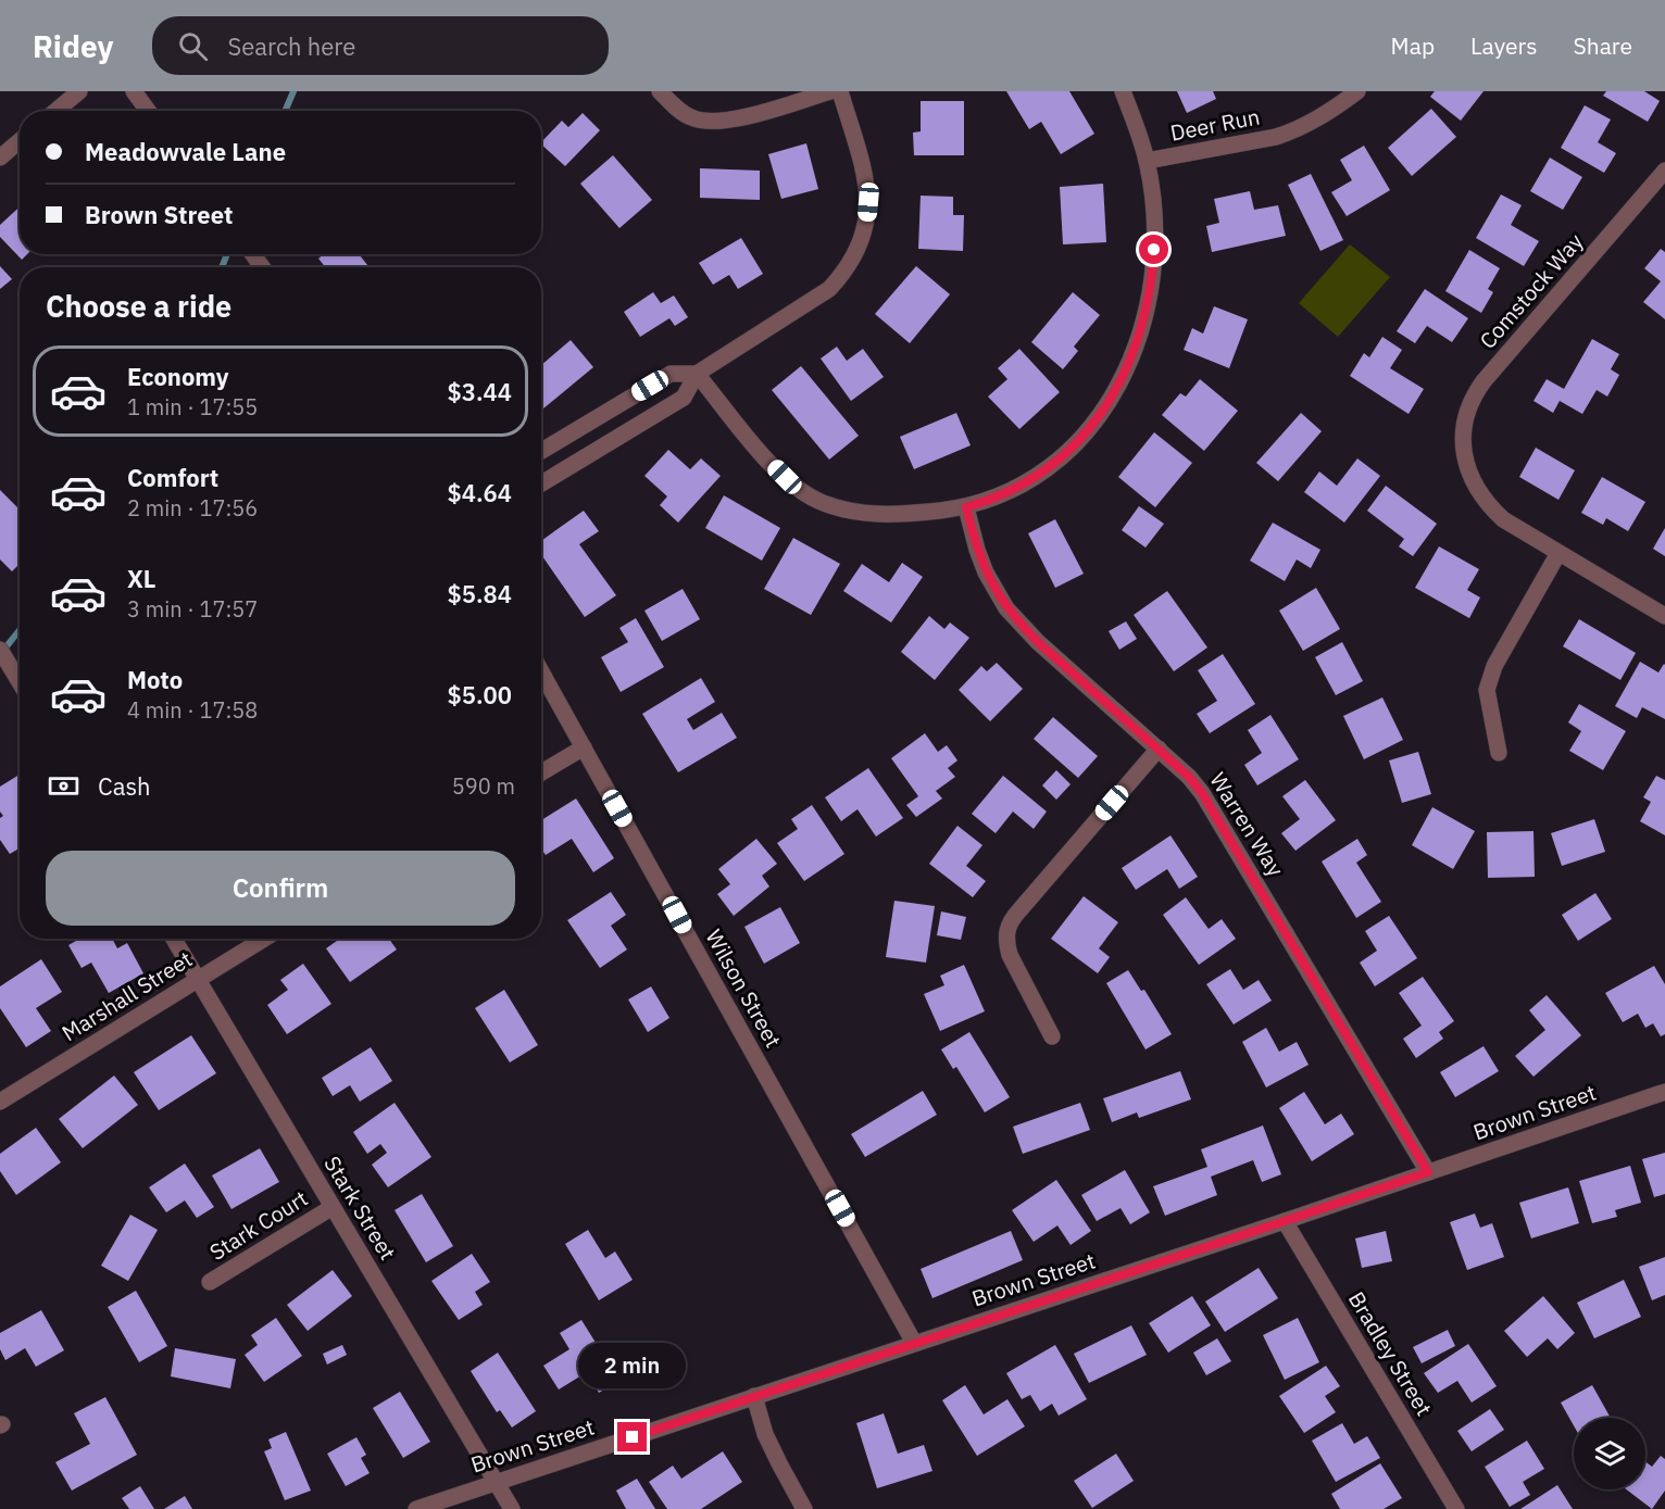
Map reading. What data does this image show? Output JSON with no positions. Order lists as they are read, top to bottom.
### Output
{
  "streets": {
    "street": [
      "Deer Run",
      "Comstock Way",
      "Warren Way",
      "Wilson Street",
      "Marshall Street",
      "Brown Street",
      "Stark Street",
      "Stark Court",
      "Bradley Street"
    ]
  },
  "crossings": [
    ["Warren Way", "Brown Street"],
    ["Wilson Street", "Brown Street"],
    ["Marshall Street", "Stark Street"],
    ["Brown Street", "Stark Street"],
    ["Brown Street", "Bradley Street"],
    ["Stark Street", "Stark Court"]
  ],
  "page": {
    "header": "Ridey",
    "search": "Search here",
    "nav": ["Map", "Layers", "Share"],
    "banner": ["Meadowvale Lane", "Brown Street"],
    "heading": "Choose a ride",
    "list": [
      {
        "name": "Economy",
        "note": "1 min · 17:55",
        "value": "$3.44"
      },
      {
        "name": "Comfort",
        "note": "2 min · 17:56",
        "value": "$4.64"
      },
      {
        "name": "XL",
        "note": "3 min · 17:57",
        "value": "$5.84"
      },
      {
        "name": "Moto",
        "note": "4 min · 17:58",
        "value": "$5.00"
      }
    ],
    "pay": ["Cash", "590 m"],
    "buttons": "Confirm",
    "bubble": "2 min"
  }
}
